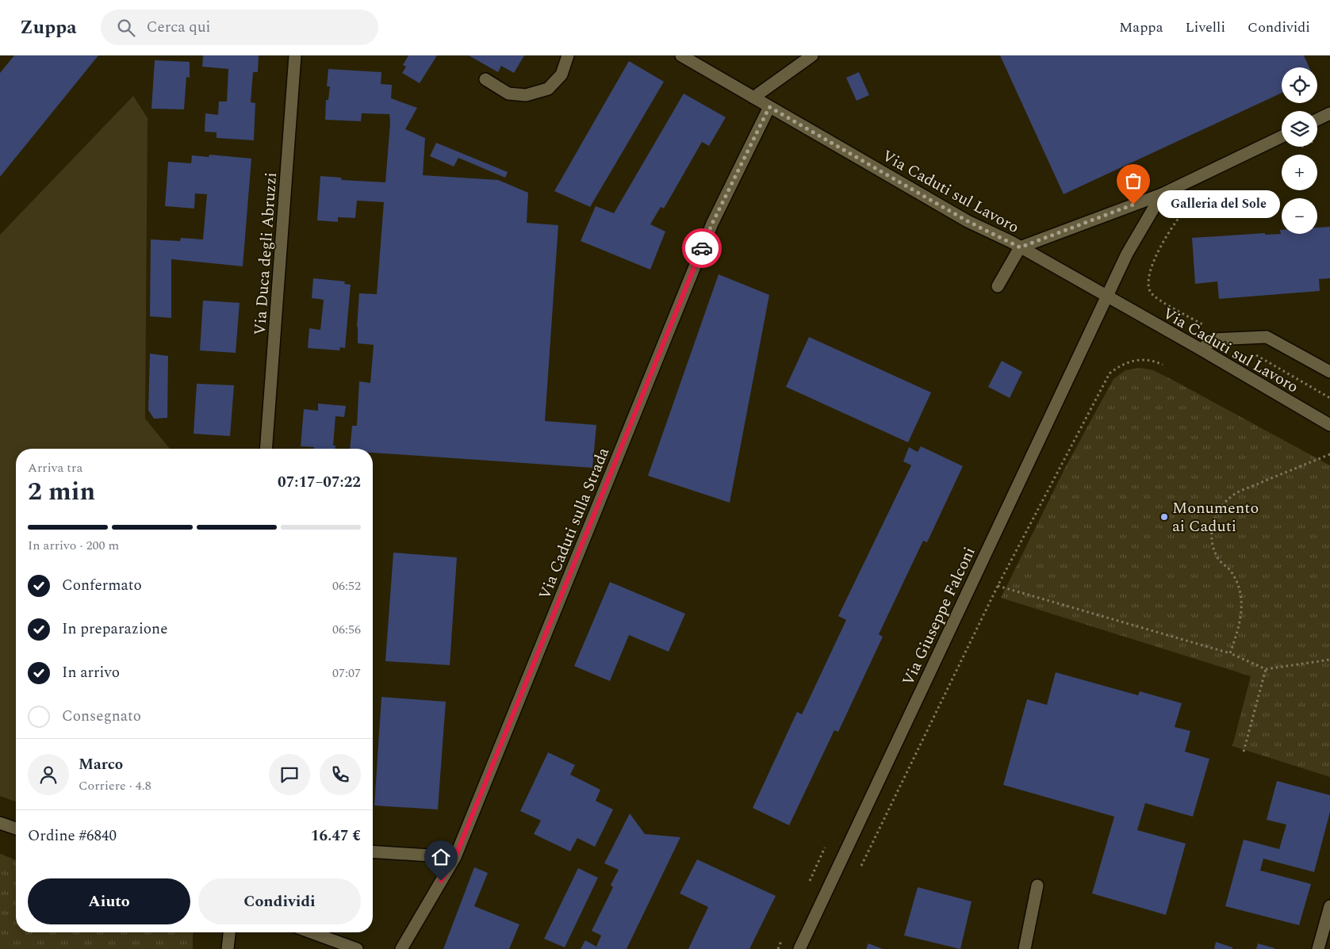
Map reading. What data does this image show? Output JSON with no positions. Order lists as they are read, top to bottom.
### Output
{
  "streets": {
    "street": [
      "Via Caduti sul Lavoro",
      "Via Duca degli Abruzzi",
      "Via Caduti sulla Strada",
      "Via Giuseppe Falconi"
    ]
  },
  "crossings": [
    ["Via Caduti sul Lavoro", "Via Caduti sulla Strada"],
    ["Via Caduti sul Lavoro", "Via Giuseppe Falconi"]
  ],
  "places": ["Galleria del Sole", "Monumento ai Caduti"],
  "page": {
    "header": "Zuppa",
    "search": "Cerca qui",
    "nav": ["Mappa", "Livelli", "Condividi"],
    "map_buttons": ["+", "−"],
    "bubble": "Galleria del Sole",
    "heading": ["2 min", "Arriva tra", "07:17–07:22"],
    "panel": [
      "Marco",
      "Corriere · 4.8",
      "Ordine #6840",
      "16.47 €"
    ],
    "bar": "In arrivo · 200 m",
    "list": [
      ["Confermato", "06:52"],
      ["In preparazione", "06:56"],
      ["In arrivo", "07:07"],
      "Consegnato"
    ],
    "buttons": ["Aiuto", "Condividi"]
  }
}
